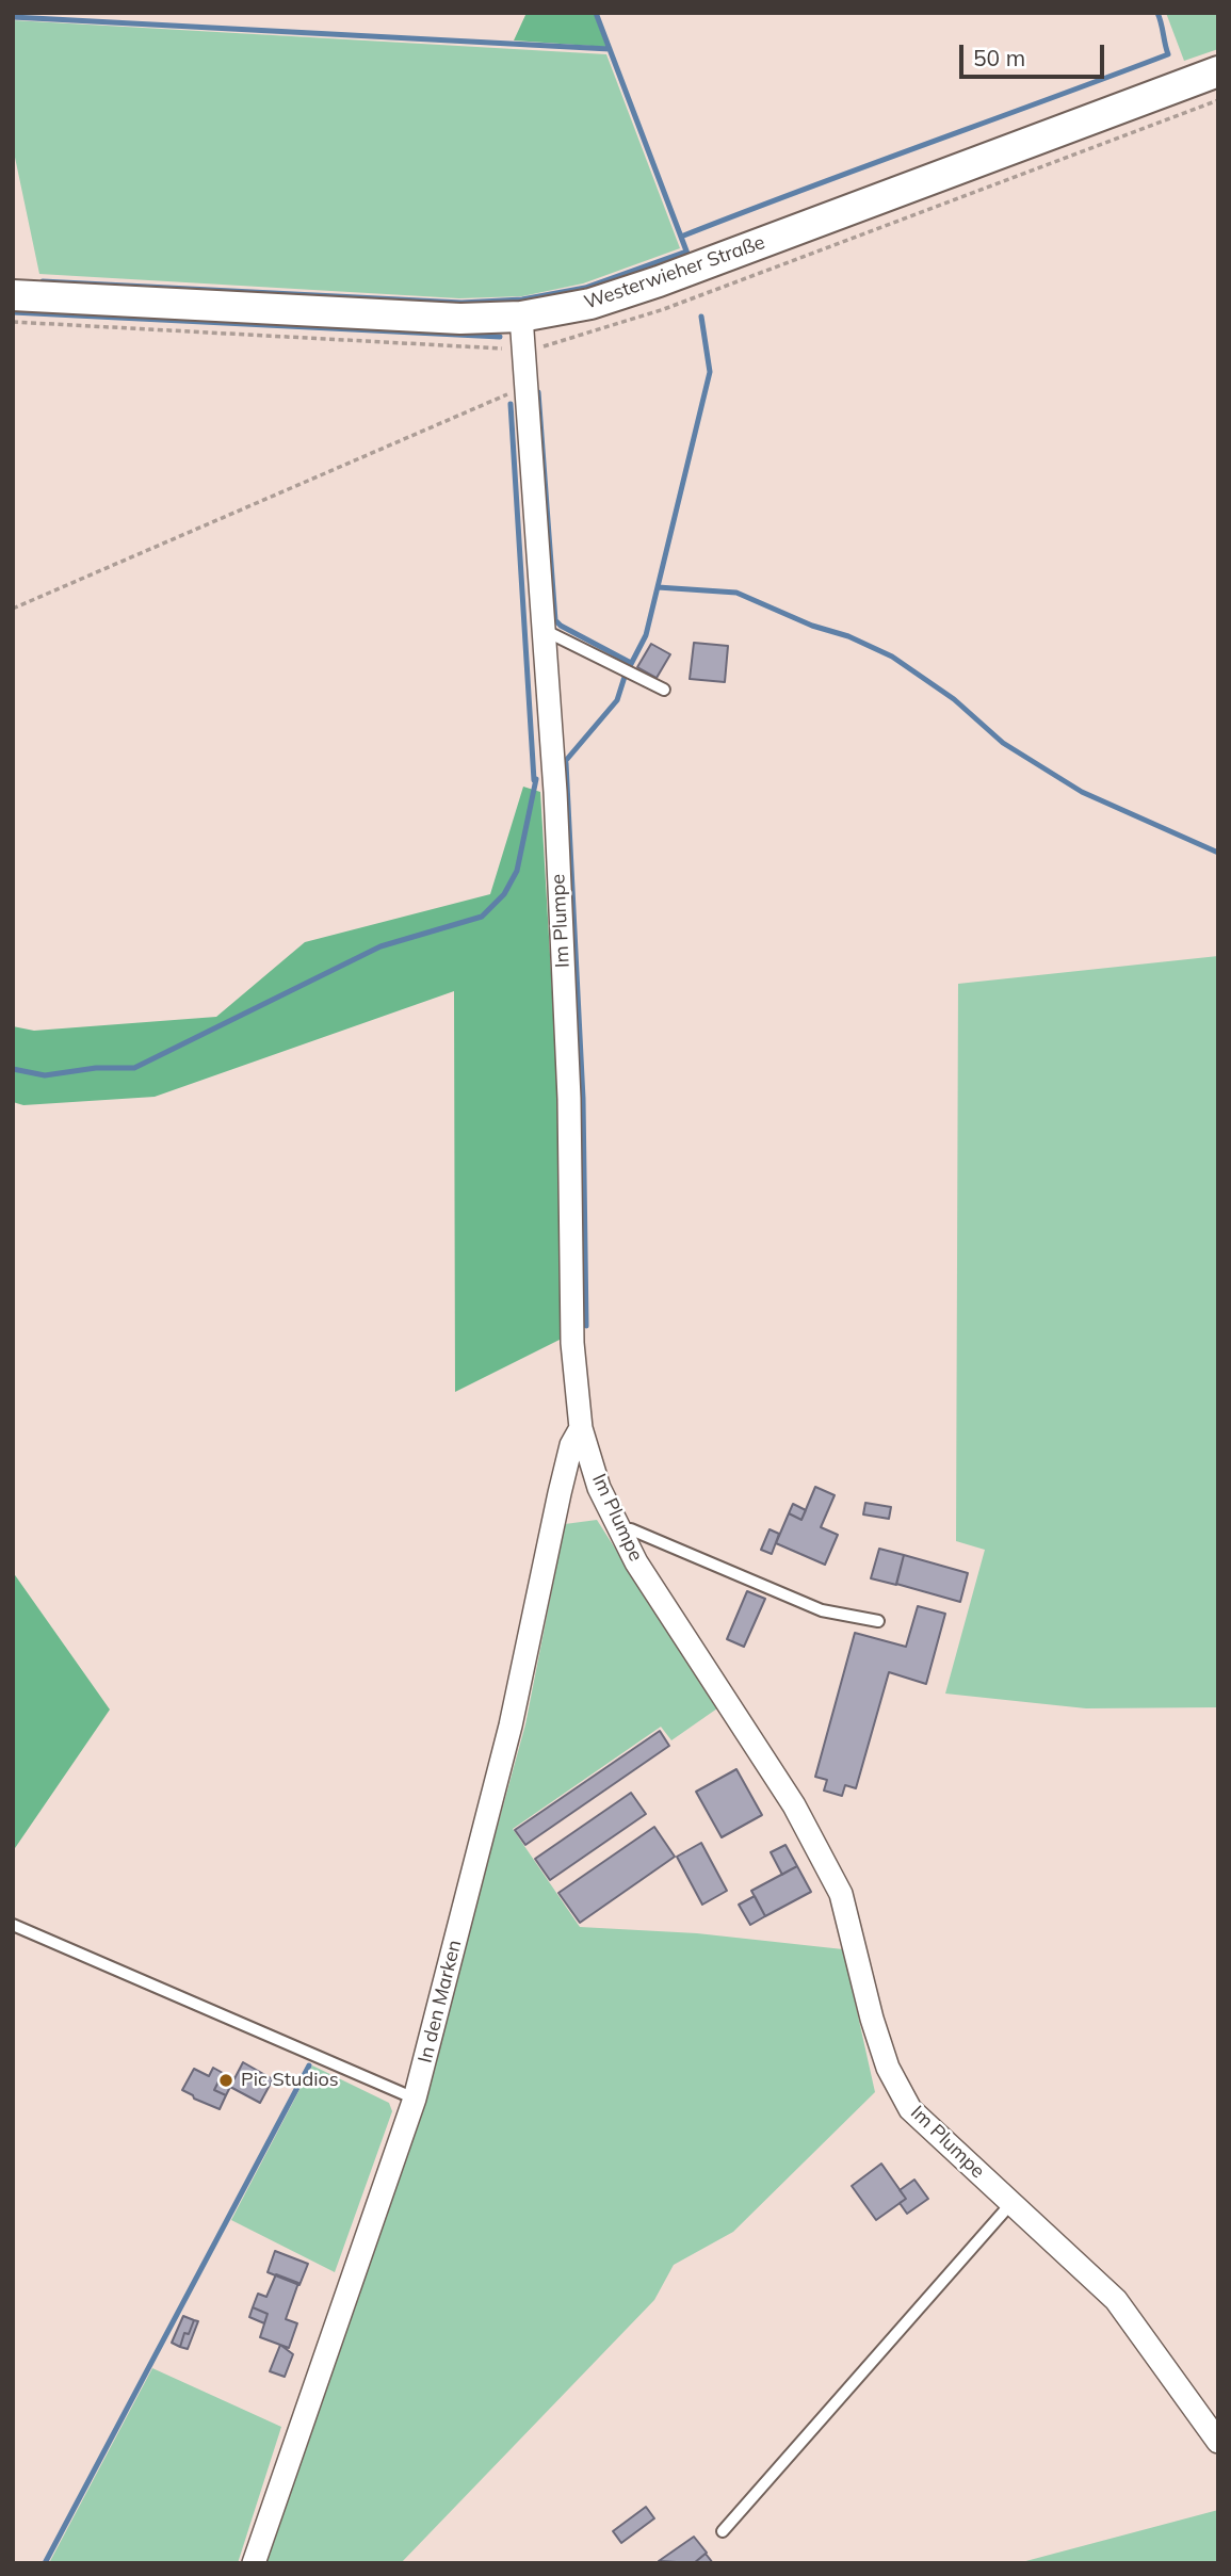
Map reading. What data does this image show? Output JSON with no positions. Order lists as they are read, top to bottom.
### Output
{
  "streets": {
    "main road": ["Westerwieher Straße"],
    "street": ["Im Plumpe", "In den Marken"]
  },
  "crossings": [
    ["Westerwieher Straße", "Im Plumpe"],
    ["Im Plumpe", "In den Marken"]
  ],
  "places": ["Pic Studios"],
  "scale_bar": "50 m"
}
